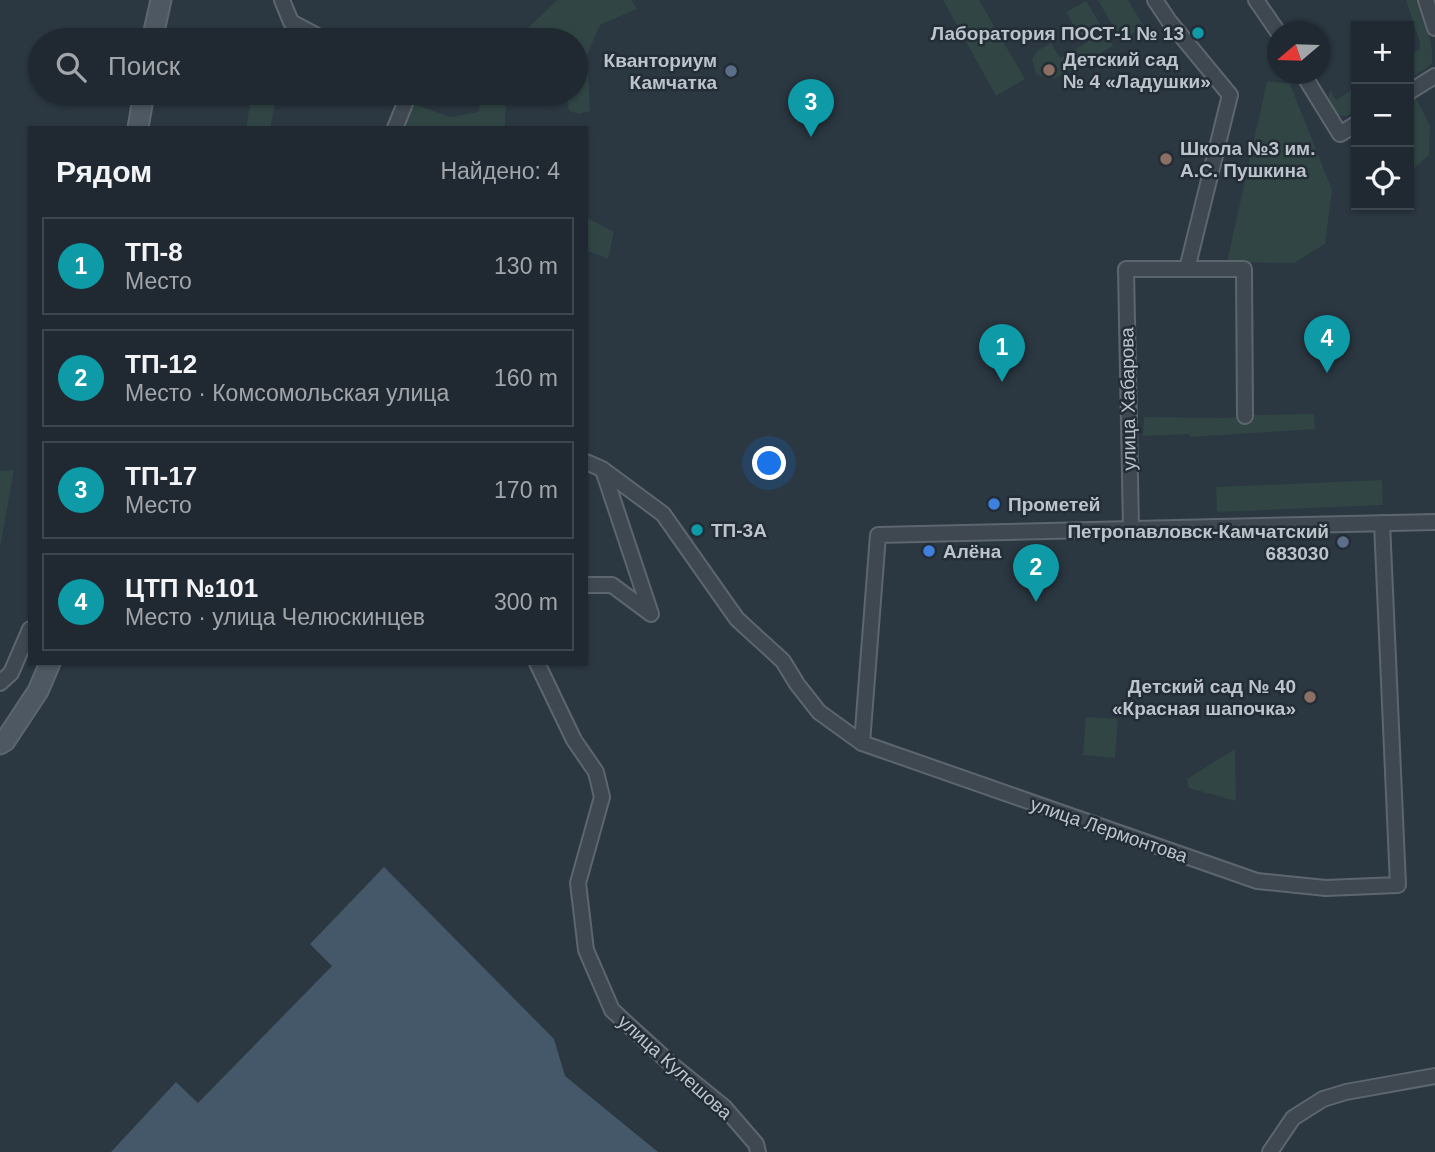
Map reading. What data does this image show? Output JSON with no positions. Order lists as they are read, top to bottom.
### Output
{
  "streets": {
    "street": ["улица Хабарова", "улица Лермонтова", "улица Кулешова"]
  },
  "places": [
    "Лаборатория ПОСТ-1 № 13",
    "Детский сад № 4 «Ладушки»",
    "Кванториум Камчатка",
    "Школа №3 им. А.С. Пушкина",
    "Прометей",
    "ТП-3А",
    "Петропавловск-Камчатский 683030",
    "Алёна",
    "Детский сад № 40 «Красная шапочка»"
  ],
  "north": "left",
  "page": {
    "map_buttons": ["+", "−"],
    "search": "Поиск",
    "pins": [
      "3",
      "4",
      "1",
      "2"
    ],
    "heading": ["Рядом", "Найдено: 4"],
    "list": [
      {
        "mark": "1",
        "name": "ТП-8",
        "note": "Место",
        "value": "130 m"
      },
      {
        "mark": "2",
        "name": "ТП-12",
        "note": "Место · Комсомольская улица",
        "value": "160 m"
      },
      {
        "mark": "3",
        "name": "ТП-17",
        "note": "Место",
        "value": "170 m"
      },
      {
        "mark": "4",
        "name": "ЦТП №101",
        "note": "Место · улица Челюскинцев",
        "value": "300 m"
      }
    ]
  }
}
